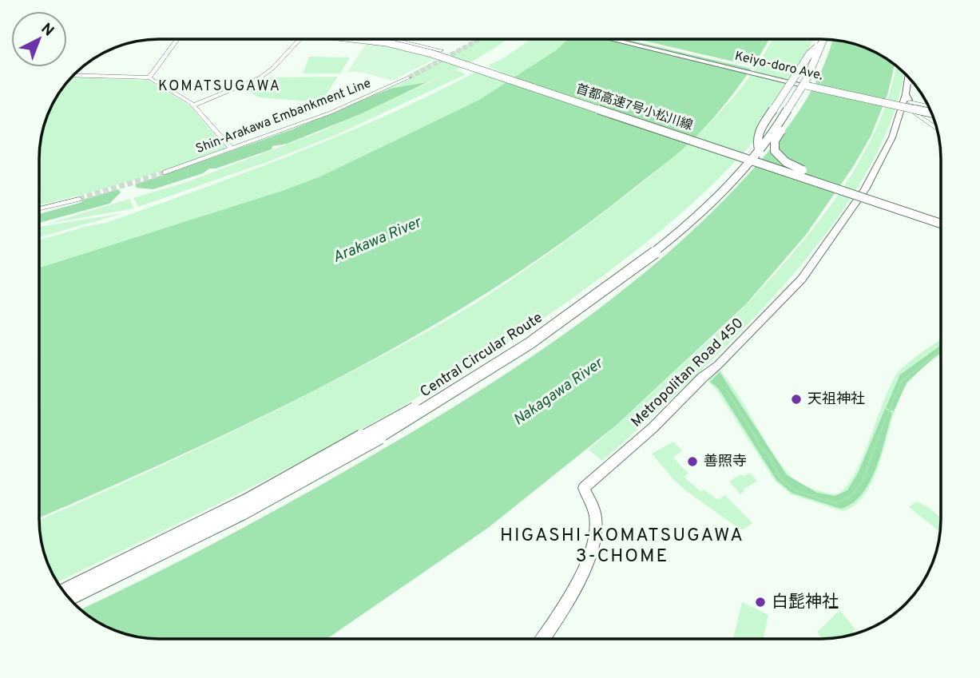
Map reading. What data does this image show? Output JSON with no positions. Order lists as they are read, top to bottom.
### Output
{
  "streets": {
    "highway": ["Keiyo-doro Ave.", "首都高速7号小松川線", "Central Circular Route"],
    "main road": ["Metropolitan Road 450"],
    "street": ["Shin-Arakawa Embankment Line"]
  },
  "crossings": [
    ["Keiyo-doro Ave.", "Central Circular Route"]
  ],
  "districts": ["KOMATSUGAWA", "HIGASHI-KOMATSUGAWA 3-CHOME"],
  "water": ["Arakawa River", "Nakagawa River"],
  "places": ["天祖神社", "善照寺", "白髭神社"],
  "north": "top right"
}
